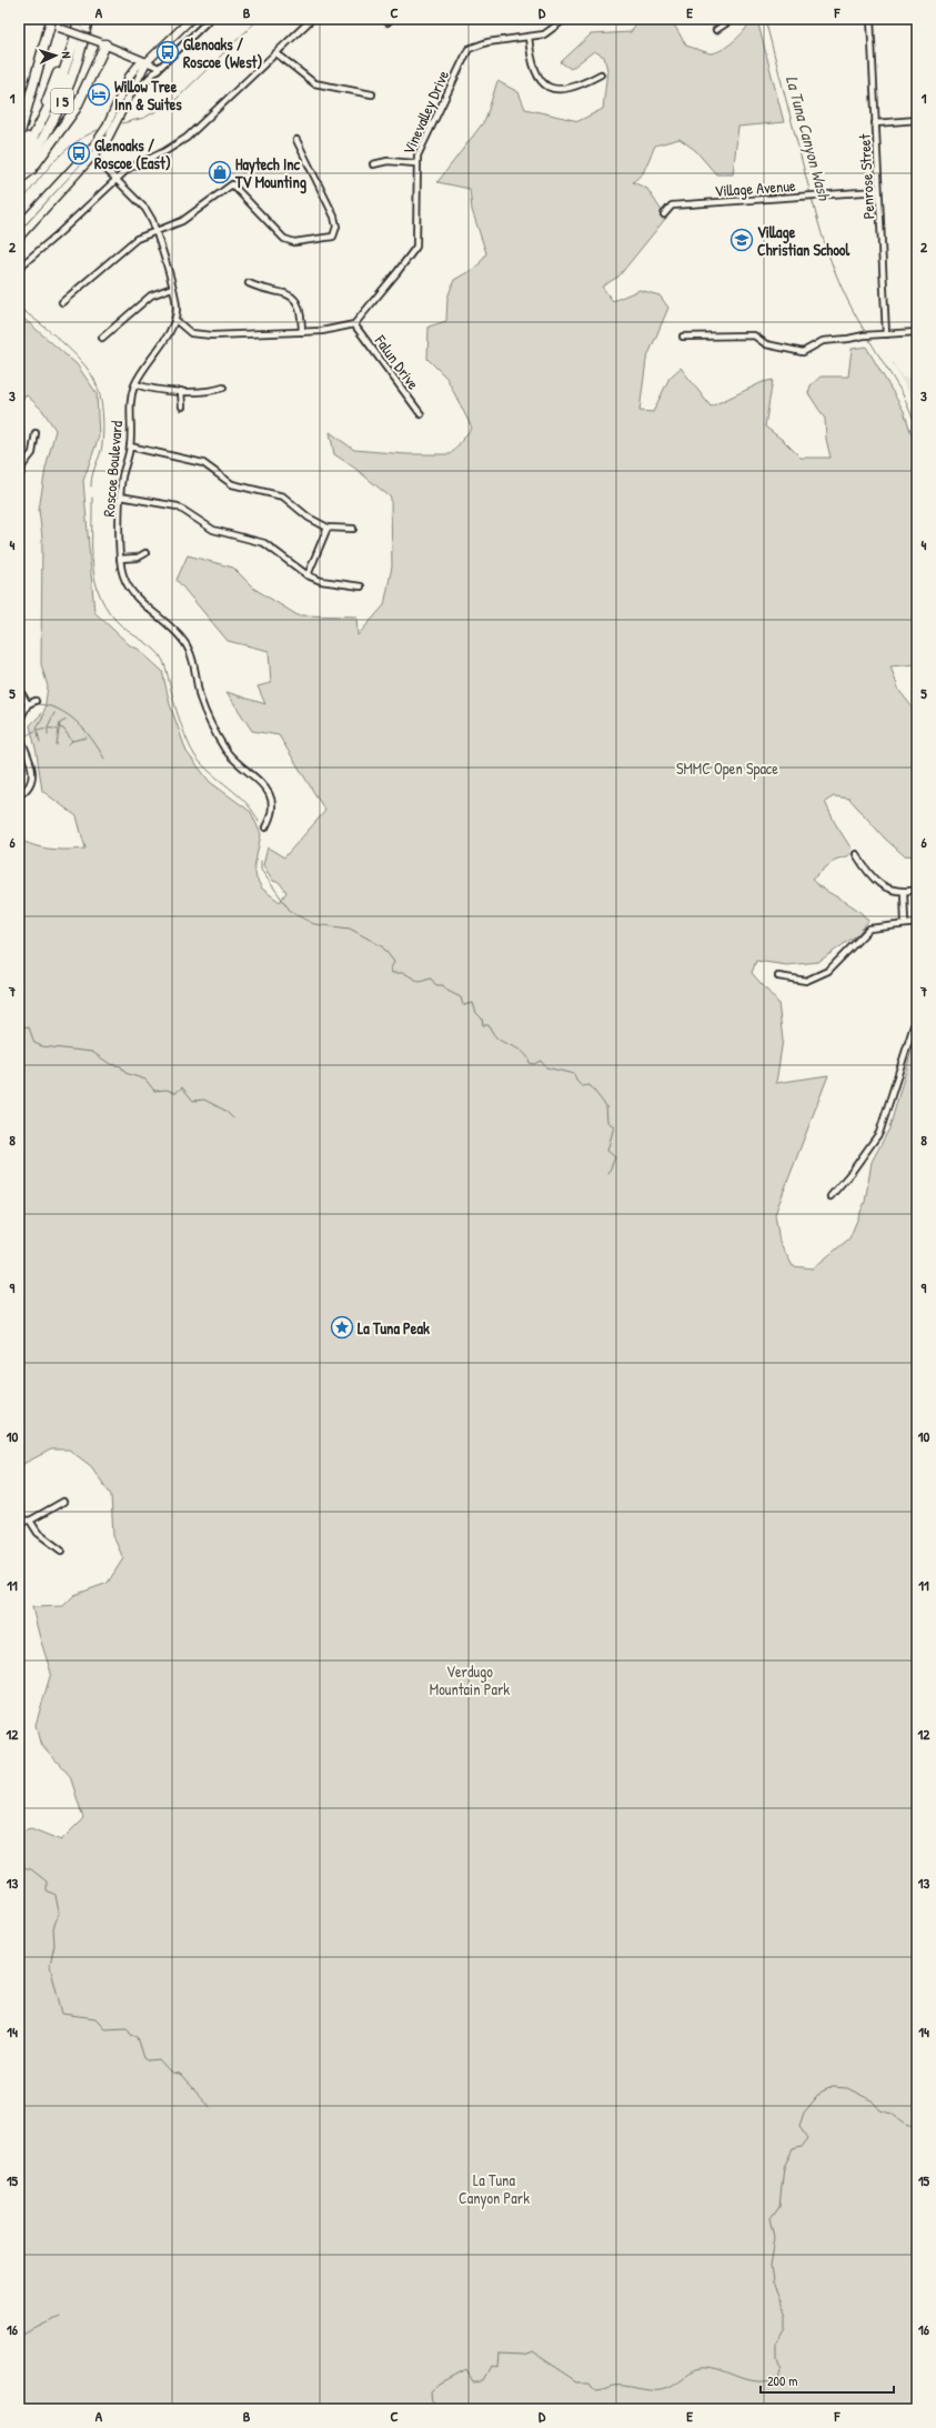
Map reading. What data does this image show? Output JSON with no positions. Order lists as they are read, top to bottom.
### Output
{
  "streets": {
    "highway": ["I 5"],
    "street": [
      "Vinevalley Drive",
      "Penrose Street",
      "Village Avenue",
      "Falun Drive",
      "Roscoe Boulevard"
    ]
  },
  "crossings": [
    ["Vinevalley Drive", "Falun Drive"],
    ["Penrose Street", "Village Avenue"]
  ],
  "water": ["La Tuna Canyon Wash"],
  "parks": ["SMMC Open Space", "Verdugo Mountain Park", "La Tuna Canyon Park"],
  "places": {
    "bus stop": ["Glenoaks / Roscoe (West)", "Glenoaks / Roscoe (East)"],
    "hotel": ["Willow Tree Inn & Suites"],
    "shop": ["Haytech Inc TV Mounting"],
    "school or university": ["Village Christian School"],
    "place": ["La Tuna Peak"]
  },
  "scale_bar": "200 m",
  "north": "right",
  "grid": {
    "columns": [
      "A",
      "B",
      "C",
      "D",
      "E",
      "F"
    ],
    "rows": [
      "1",
      "2",
      "3",
      "4",
      "5",
      "6",
      "7",
      "8",
      "9",
      "10",
      "11",
      "12",
      "13",
      "14",
      "15",
      "16"
    ]
  }
}
